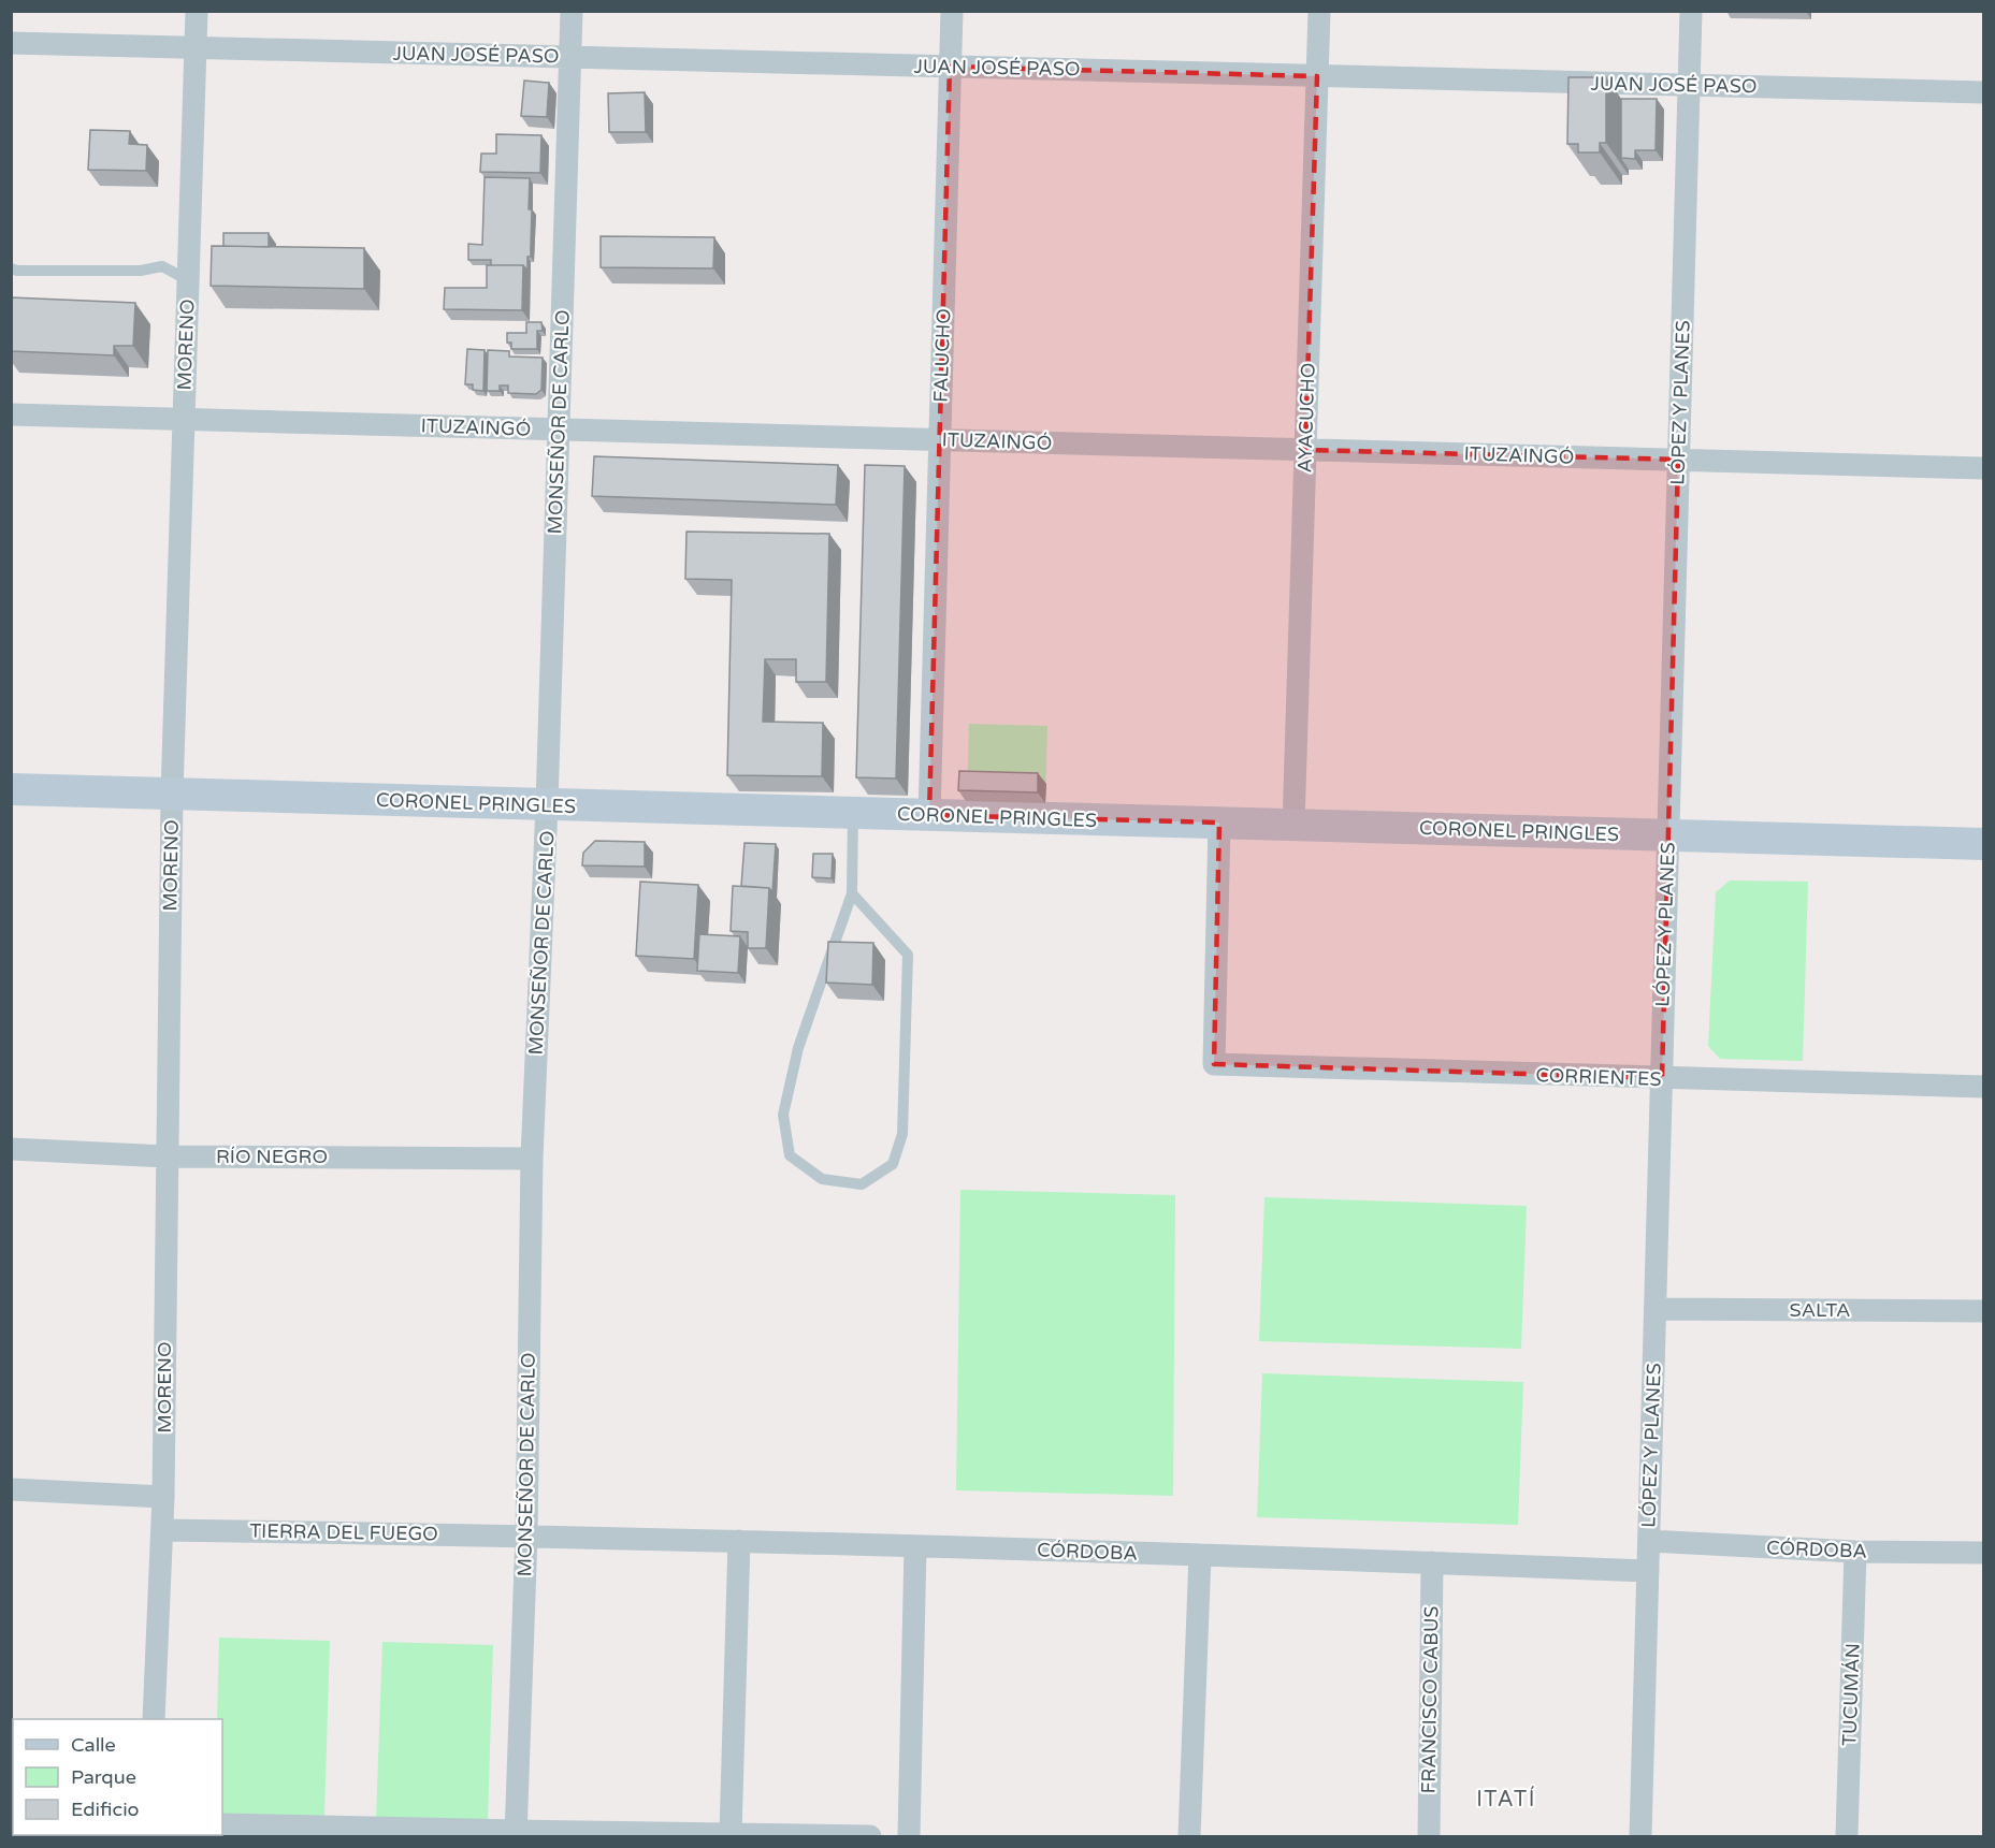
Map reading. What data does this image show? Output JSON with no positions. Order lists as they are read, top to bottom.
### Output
{
  "streets": {
    "main road": ["CORONEL PRINGLES"],
    "street": [
      "JUAN JOSÉ PASO",
      "MORENO",
      "FALUCHO",
      "LÓPEZ Y PLANES",
      "AYACUCHO",
      "MONSEÑOR DE CARLO",
      "ITUZAINGÓ",
      "CORRIENTES",
      "RÍO NEGRO",
      "SALTA",
      "TIERRA DEL FUEGO",
      "CÓRDOBA",
      "TUCUMÁN",
      "FRANCISCO CABUS"
    ]
  },
  "crossings": [
    ["JUAN JOSÉ PASO", "MORENO"],
    ["JUAN JOSÉ PASO", "FALUCHO"],
    ["JUAN JOSÉ PASO", "LÓPEZ Y PLANES"],
    ["JUAN JOSÉ PASO", "AYACUCHO"],
    ["JUAN JOSÉ PASO", "MONSEÑOR DE CARLO"],
    ["MORENO", "ITUZAINGÓ"],
    ["MORENO", "CORONEL PRINGLES"],
    ["MORENO", "RÍO NEGRO"],
    ["MORENO", "TIERRA DEL FUEGO"],
    ["FALUCHO", "ITUZAINGÓ"],
    ["FALUCHO", "CORONEL PRINGLES"],
    ["LÓPEZ Y PLANES", "ITUZAINGÓ"],
    ["LÓPEZ Y PLANES", "CORONEL PRINGLES"],
    ["LÓPEZ Y PLANES", "CORRIENTES"],
    ["LÓPEZ Y PLANES", "SALTA"],
    ["LÓPEZ Y PLANES", "CÓRDOBA"],
    ["AYACUCHO", "ITUZAINGÓ"],
    ["AYACUCHO", "CORONEL PRINGLES"],
    ["MONSEÑOR DE CARLO", "ITUZAINGÓ"],
    ["MONSEÑOR DE CARLO", "CORONEL PRINGLES"],
    ["MONSEÑOR DE CARLO", "RÍO NEGRO"],
    ["MONSEÑOR DE CARLO", "TIERRA DEL FUEGO"],
    ["MONSEÑOR DE CARLO", "CÓRDOBA"],
    ["CORONEL PRINGLES", "CORRIENTES"],
    ["TIERRA DEL FUEGO", "CÓRDOBA"],
    ["CÓRDOBA", "TUCUMÁN"],
    ["CÓRDOBA", "FRANCISCO CABUS"]
  ],
  "districts": ["ITATÍ"],
  "legend": ["Calle", "Parque", "Edificio"]
}
